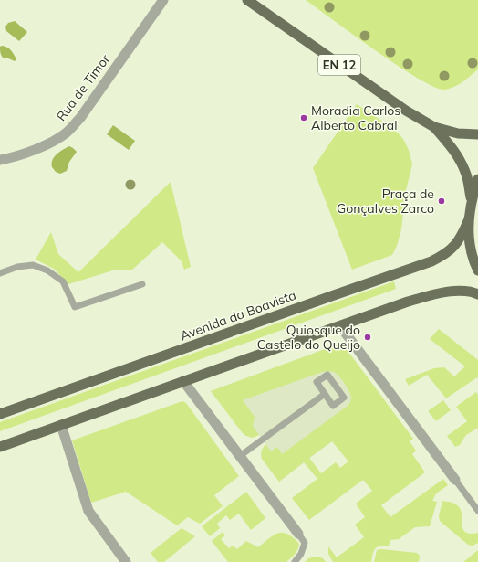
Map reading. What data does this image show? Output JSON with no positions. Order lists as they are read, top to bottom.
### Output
{
  "streets": {
    "main road": ["EN 12", "Avenida da Boavista"],
    "street": ["Rua de Timor"]
  },
  "crossings": [
    ["EN 12", "Avenida da Boavista"]
  ],
  "places": ["Moradia Carlos Alberto Cabral", "Praça de Gonçalves Zarco", "Quiosque do Castelo do Queijo"]
}
